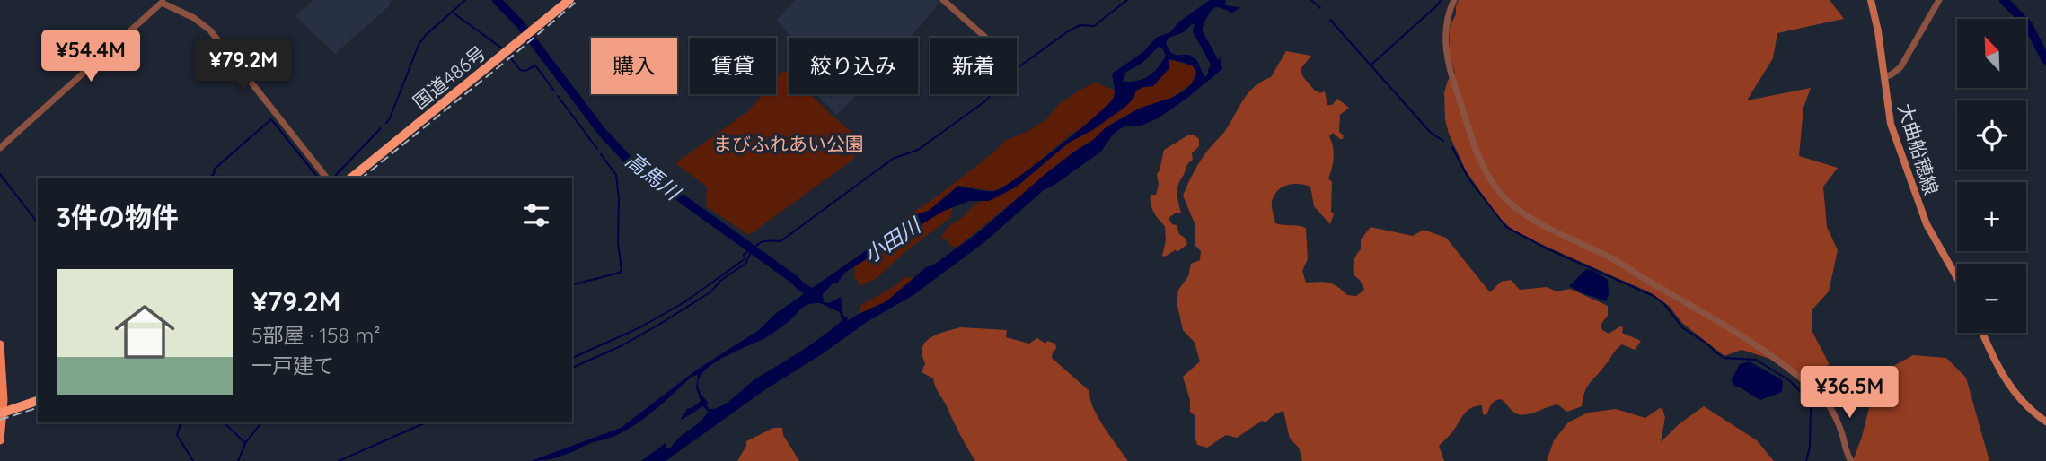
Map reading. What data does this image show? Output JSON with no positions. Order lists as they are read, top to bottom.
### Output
{
  "streets": {
    "highway": ["国道486号"],
    "main road": ["大曲船穂線"]
  },
  "water": ["高馬川", "小田川"],
  "parks": ["まびふれあい公園"],
  "north": "top left",
  "page": {
    "map_buttons": ["+", "−"],
    "price": ["¥54.4M", "¥79.2M", "¥36.5M"],
    "chip": [
      "購入",
      "賃貸",
      "絞り込み",
      "新着"
    ],
    "heading": "3件の物件",
    "list": [
      {
        "name": "¥79.2M",
        "note": "5部屋 · 158 m² · 一戸建て"
      }
    ]
  }
}
